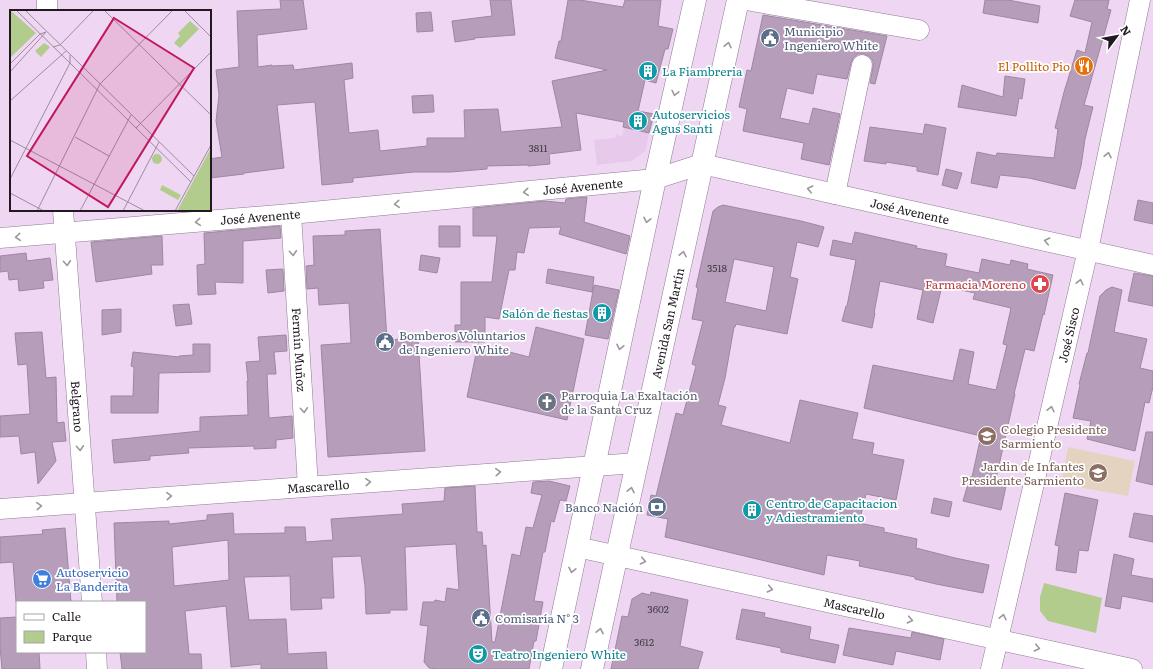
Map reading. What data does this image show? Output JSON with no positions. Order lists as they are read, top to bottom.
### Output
{
  "streets": {
    "main road": ["Avenida San Martín"],
    "street": [
      "José Avenente",
      "José Sisco",
      "Fermín Muñoz",
      "Belgrano",
      "Mascarello"
    ]
  },
  "crossings": [
    ["José Avenente", "Avenida San Martín"],
    ["José Avenente", "José Sisco"],
    ["José Avenente", "Fermín Muñoz"],
    ["José Avenente", "Belgrano"],
    ["Avenida San Martín", "Mascarello"],
    ["José Sisco", "Mascarello"],
    ["Fermín Muñoz", "Mascarello"],
    ["Belgrano", "Mascarello"]
  ],
  "one_way": [
    "José Avenente",
    "José Sisco",
    "Fermín Muñoz",
    "Belgrano",
    "Mascarello"
  ],
  "places": {
    "public building": ["Municipio Ingeniero White", "Bomberos Voluntarios de Ingeniero White", "Comisaría N° 3"],
    "restaurant": ["El Pollito Pio"],
    "building": [
      "La Fiambreria",
      "Autoservicios Agus Santi",
      "Salón de fiestas",
      "Centro de Capacitacion y Adiestramiento"
    ],
    "pharmacy": ["Farmacia Moreno"],
    "church": ["Parroquia La Exaltación de la Santa Cruz"],
    "school or university": ["Colegio Presidente Sarmiento", "Jardin de Infantes Presidente Sarmiento"],
    "bank": ["Banco Nación"],
    "supermarket": ["Autoservicio La Banderita"],
    "theatre": ["Teatro Ingeniero White"]
  },
  "house_numbers": [
    "3811",
    "3518",
    "3602",
    "3612"
  ],
  "legend": ["Calle", "Parque"],
  "north": "top right"
}
